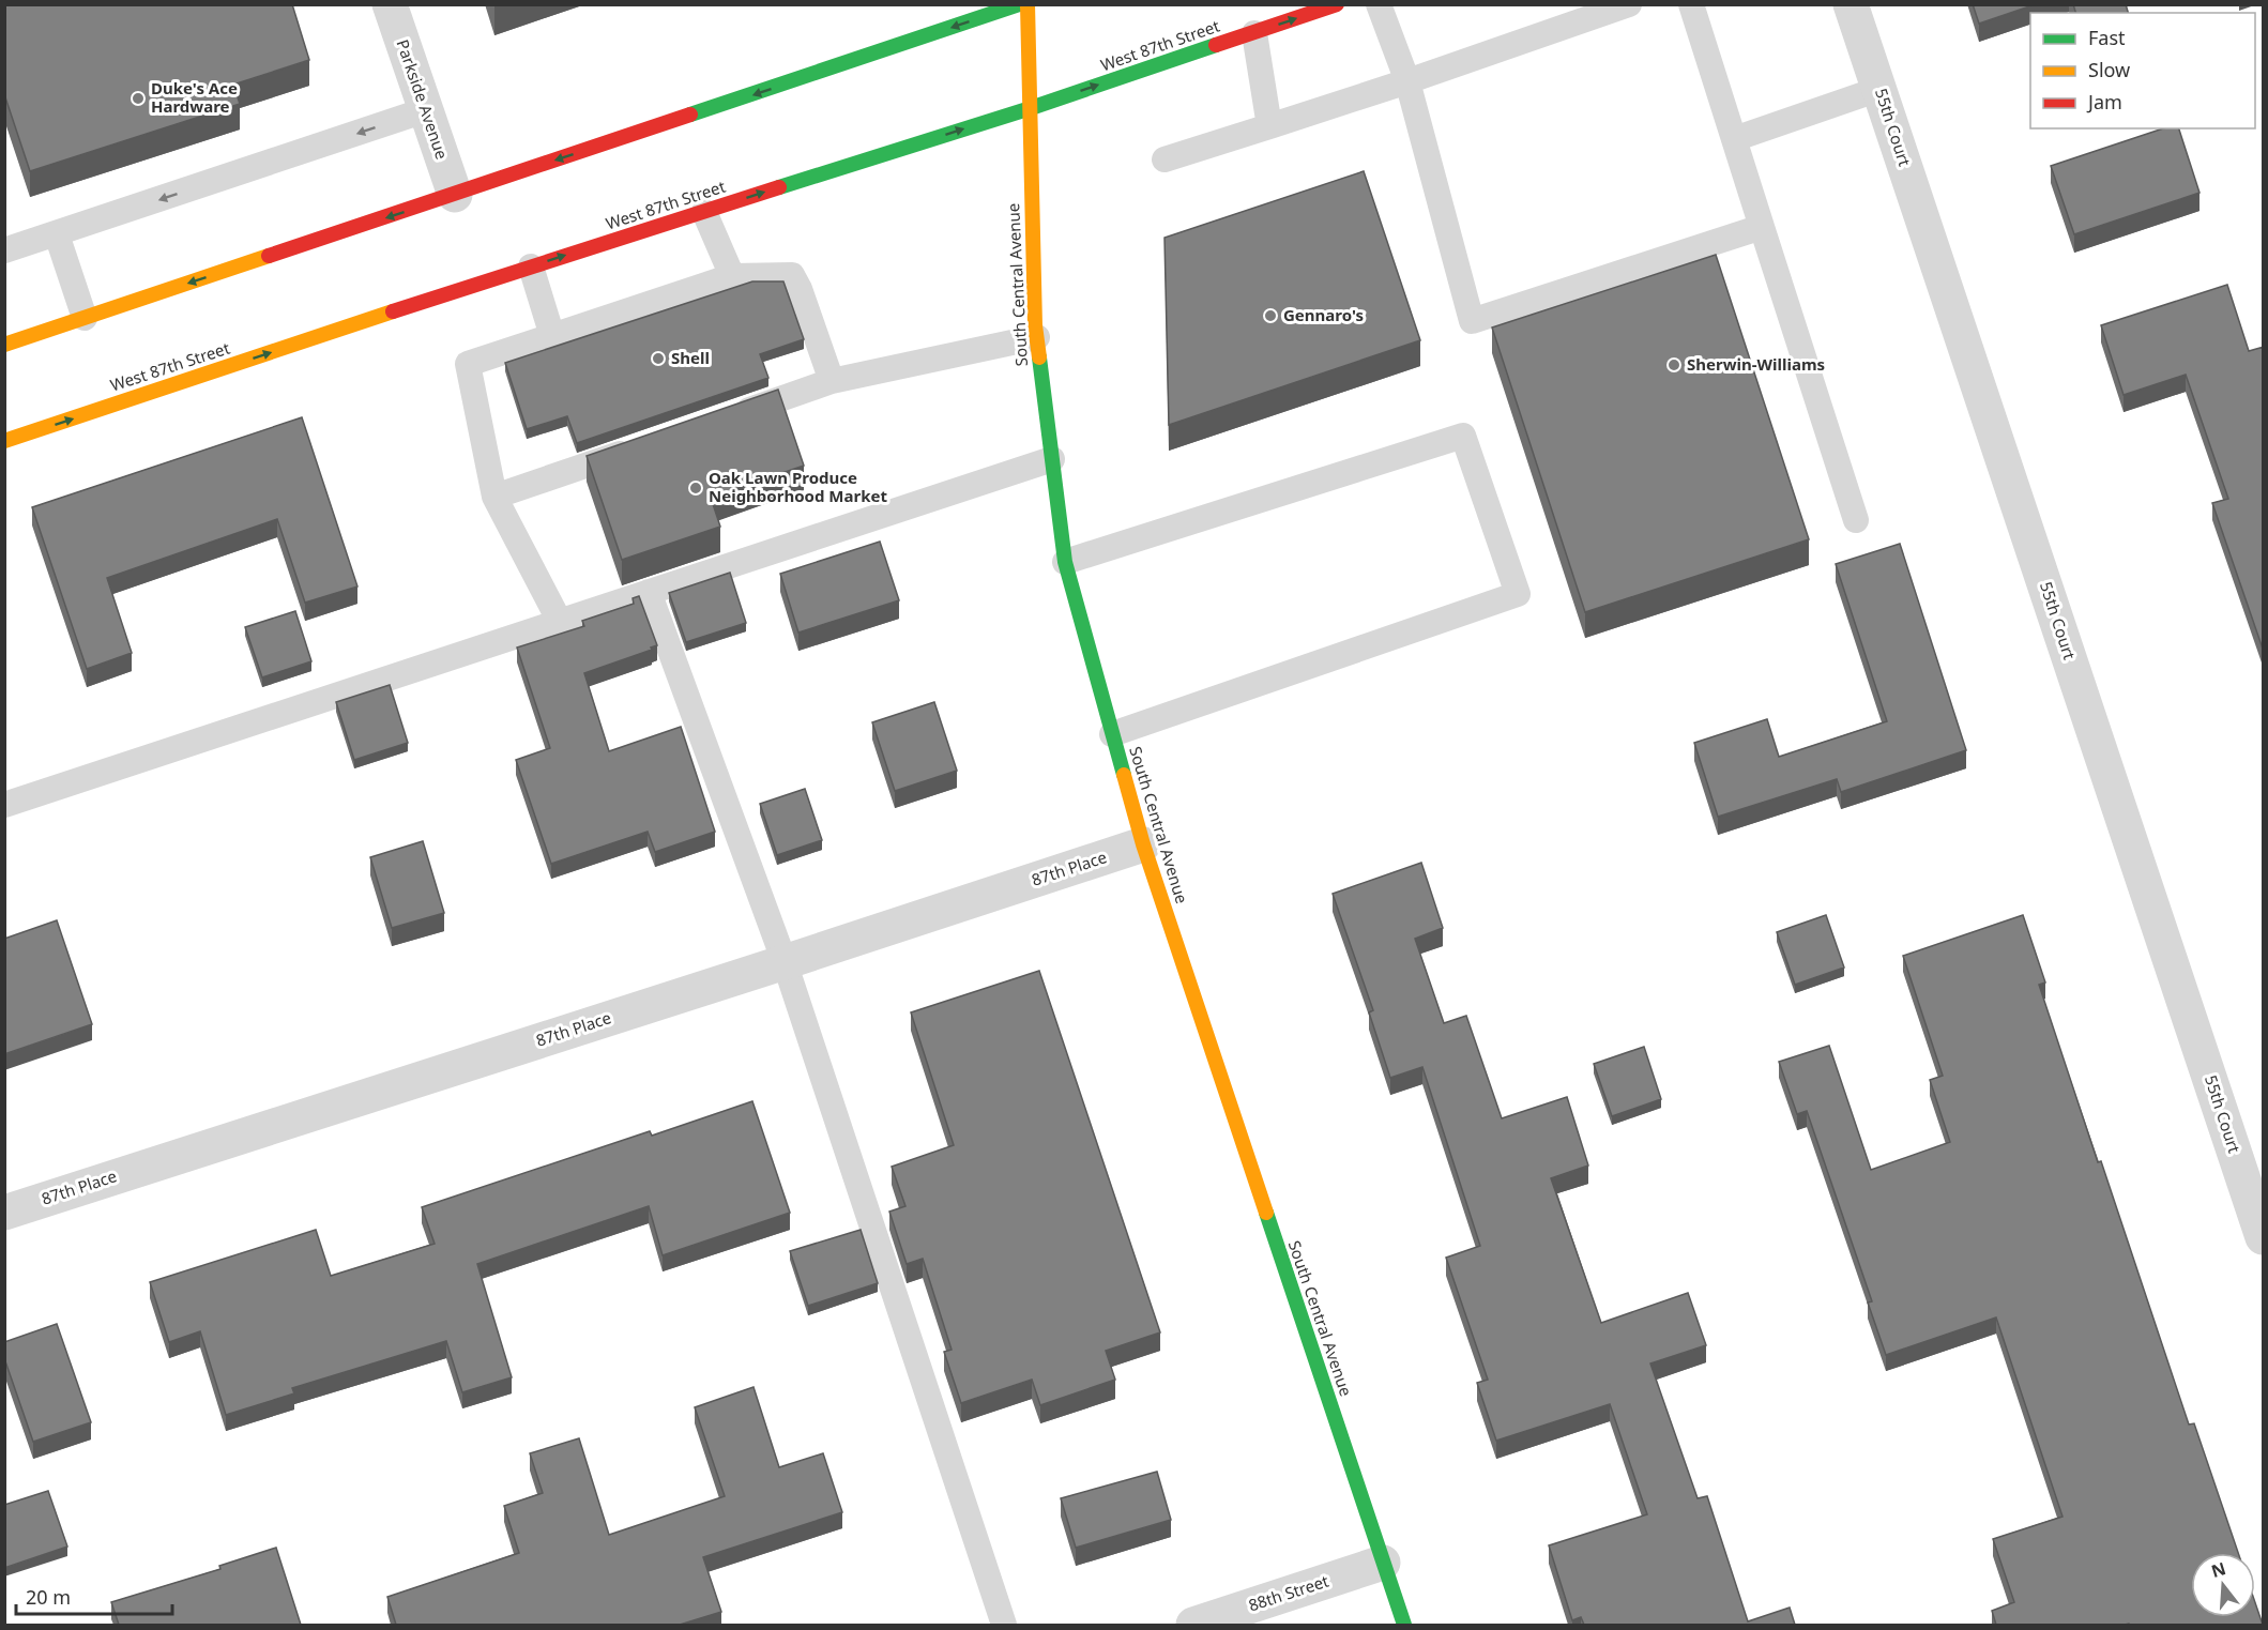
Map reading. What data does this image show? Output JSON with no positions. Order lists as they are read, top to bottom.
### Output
{
  "streets": {
    "main road": ["West 87th Street", "South Central Avenue"],
    "street": [
      "Parkside Avenue",
      "55th Court",
      "87th Place",
      "88th Street"
    ]
  },
  "crossings": [
    ["West 87th Street", "South Central Avenue"],
    ["South Central Avenue", "87th Place"],
    ["South Central Avenue", "88th Street"]
  ],
  "places": [
    "Duke's Ace Hardware",
    "Gennaro's",
    "Shell",
    "Sherwin-Williams",
    "Oak Lawn Produce Neighborhood Market"
  ],
  "legend": ["Fast", "Slow", "Jam"],
  "scale_bar": "20 m",
  "north": "top"
}
